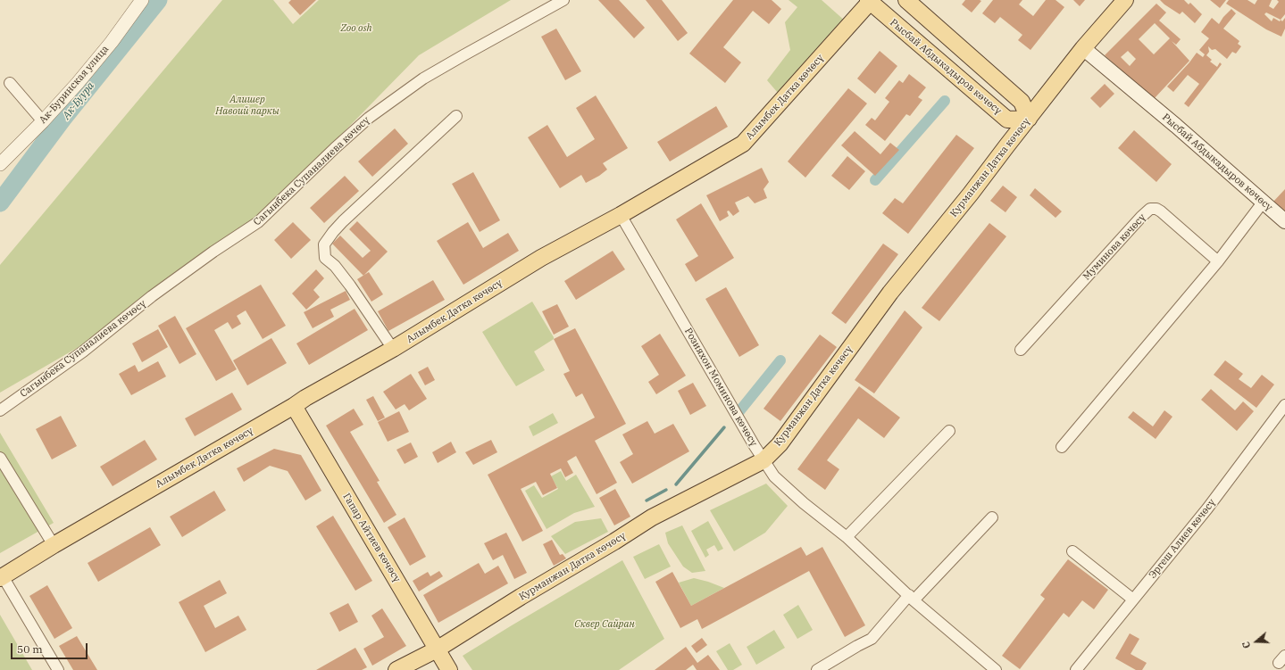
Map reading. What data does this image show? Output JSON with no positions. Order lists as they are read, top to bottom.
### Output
{
  "streets": {
    "main road": [
      "Рысбай Абдыкадыров көчөсү",
      "Алымбек Датка көчөсү",
      "Курманжан Датка көчөсү",
      "Гапар Айтиев көчөсү"
    ],
    "street": [
      "Ак-Буринская улица",
      "Сагынбека Супаналиева көчөсү",
      "Муминова көчөсү",
      "Розияхон Моминова көчөсү",
      "Эргеш Алиев көчөсү"
    ]
  },
  "crossings": [
    ["Рысбай Абдыкадыров көчөсү", "Алымбек Датка көчөсү"],
    ["Рысбай Абдыкадыров көчөсү", "Курманжан Датка көчөсү"],
    ["Алымбек Датка көчөсү", "Розияхон Моминова көчөсү"],
    ["Алымбек Датка көчөсү", "Гапар Айтиев көчөсү"],
    ["Курманжан Датка көчөсү", "Розияхон Моминова көчөсү"],
    ["Курманжан Датка көчөсү", "Гапар Айтиев көчөсү"]
  ],
  "water": ["Ак-Буура"],
  "parks": ["Zoo osh", "Алишер Навоий паркы", "Сквер Сайран"],
  "scale_bar": "50 m",
  "north": "left"
}
